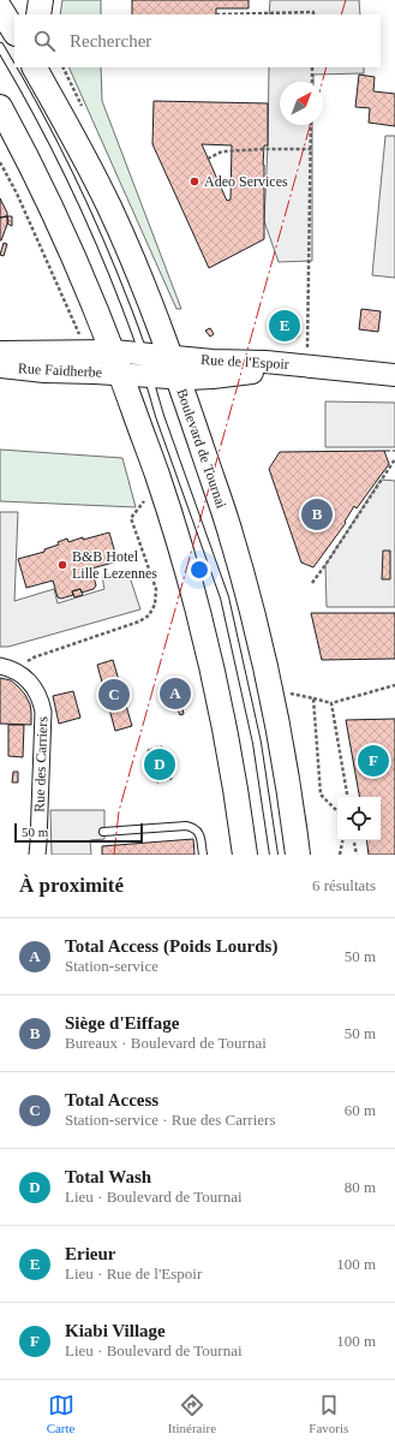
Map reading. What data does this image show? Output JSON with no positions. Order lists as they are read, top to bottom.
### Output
{
  "streets": {
    "main road": ["Boulevard de Tournai"],
    "street": ["Rue de l'Espoir", "Rue Faidherbe", "Rue des Carriers"]
  },
  "crossings": [
    ["Rue de l'Espoir", "Rue Faidherbe"],
    ["Rue de l'Espoir", "Boulevard de Tournai"]
  ],
  "places": ["Adeo Services", "B&B Hotel Lille Lezennes"],
  "scale_bar": "50 m",
  "north": "top right",
  "page": {
    "search": "Rechercher",
    "pins": [
      "E",
      "B",
      "A",
      "C",
      "F",
      "D"
    ],
    "scale": "50 m",
    "heading": ["À proximité", "6 résultats"],
    "list": [
      {
        "mark": "A",
        "name": "Total Access (Poids Lourds)",
        "note": "Station-service",
        "value": "50 m"
      },
      {
        "mark": "B",
        "name": "Siège d'Eiffage",
        "note": "Bureaux · Boulevard de Tournai",
        "value": "50 m"
      },
      {
        "mark": "C",
        "name": "Total Access",
        "note": "Station-service · Rue des Carriers",
        "value": "60 m"
      },
      {
        "mark": "D",
        "name": "Total Wash",
        "note": "Lieu · Boulevard de Tournai",
        "value": "80 m"
      },
      {
        "mark": "E",
        "name": "Erieur",
        "note": "Lieu · Rue de l'Espoir",
        "value": "100 m"
      },
      {
        "mark": "F",
        "name": "Kiabi Village",
        "note": "Lieu · Boulevard de Tournai",
        "value": "100 m"
      }
    ],
    "nav": ["Carte", "Itinéraire", "Favoris"]
  }
}
